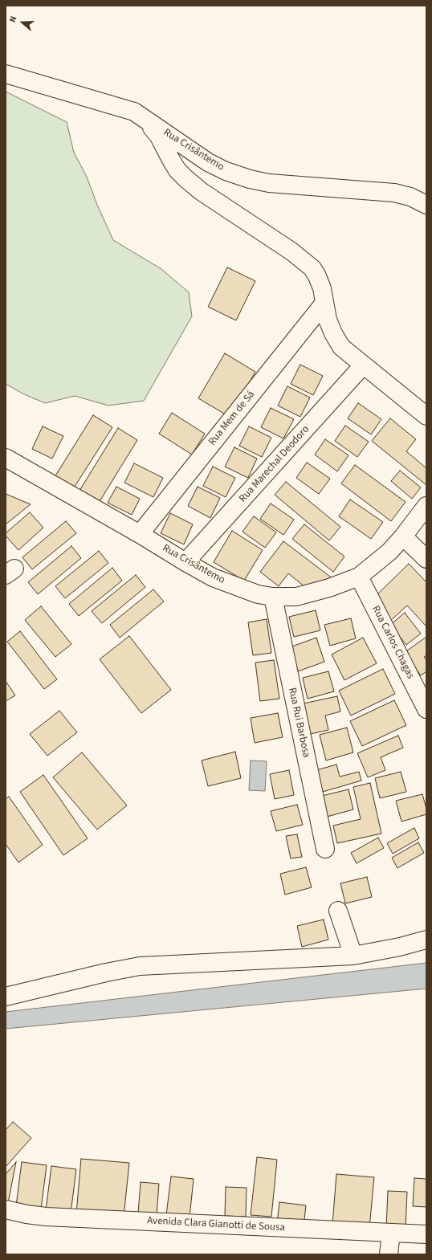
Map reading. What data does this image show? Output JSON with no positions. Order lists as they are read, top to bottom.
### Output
{
  "streets": {
    "street": [
      "Rua Crisântemo",
      "Rua Mem de Sá",
      "Rua Marechal Deodoro",
      "Rua Carlos Chagas",
      "Rua Rui Barbosa",
      "Avenida Clara Gianotti de Sousa"
    ]
  },
  "crossings": [
    ["Rua Crisântemo", "Rua Mem de Sá"],
    ["Rua Crisântemo", "Rua Marechal Deodoro"],
    ["Rua Crisântemo", "Rua Carlos Chagas"],
    ["Rua Crisântemo", "Rua Rui Barbosa"]
  ],
  "north": "left"
}
